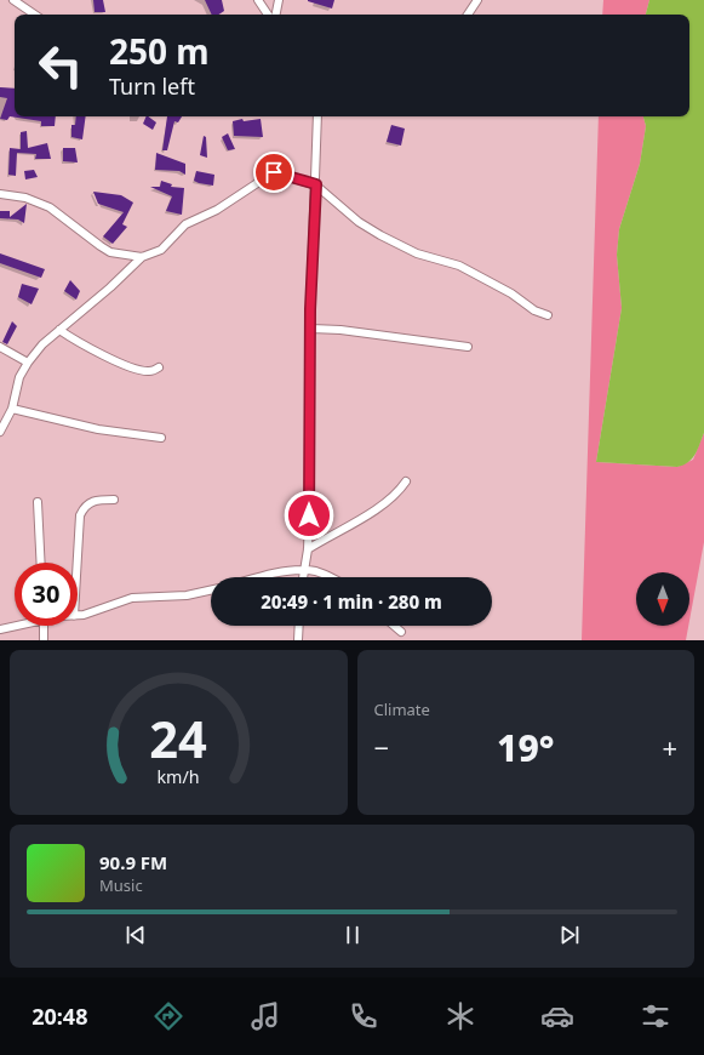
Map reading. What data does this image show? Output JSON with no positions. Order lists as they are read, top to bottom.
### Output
{
  "north": "bottom",
  "page": {
    "turn": ["250 m", "Turn left"],
    "limit": "30",
    "trip": "20:49 · 1 min · 280 m",
    "tile": "Climate",
    "heat": ["−", "19°", "+"],
    "song": ["90.9 FM", "Music"],
    "tabs": "20:48",
    "gauge": ["24", "km/h"]
  }
}
